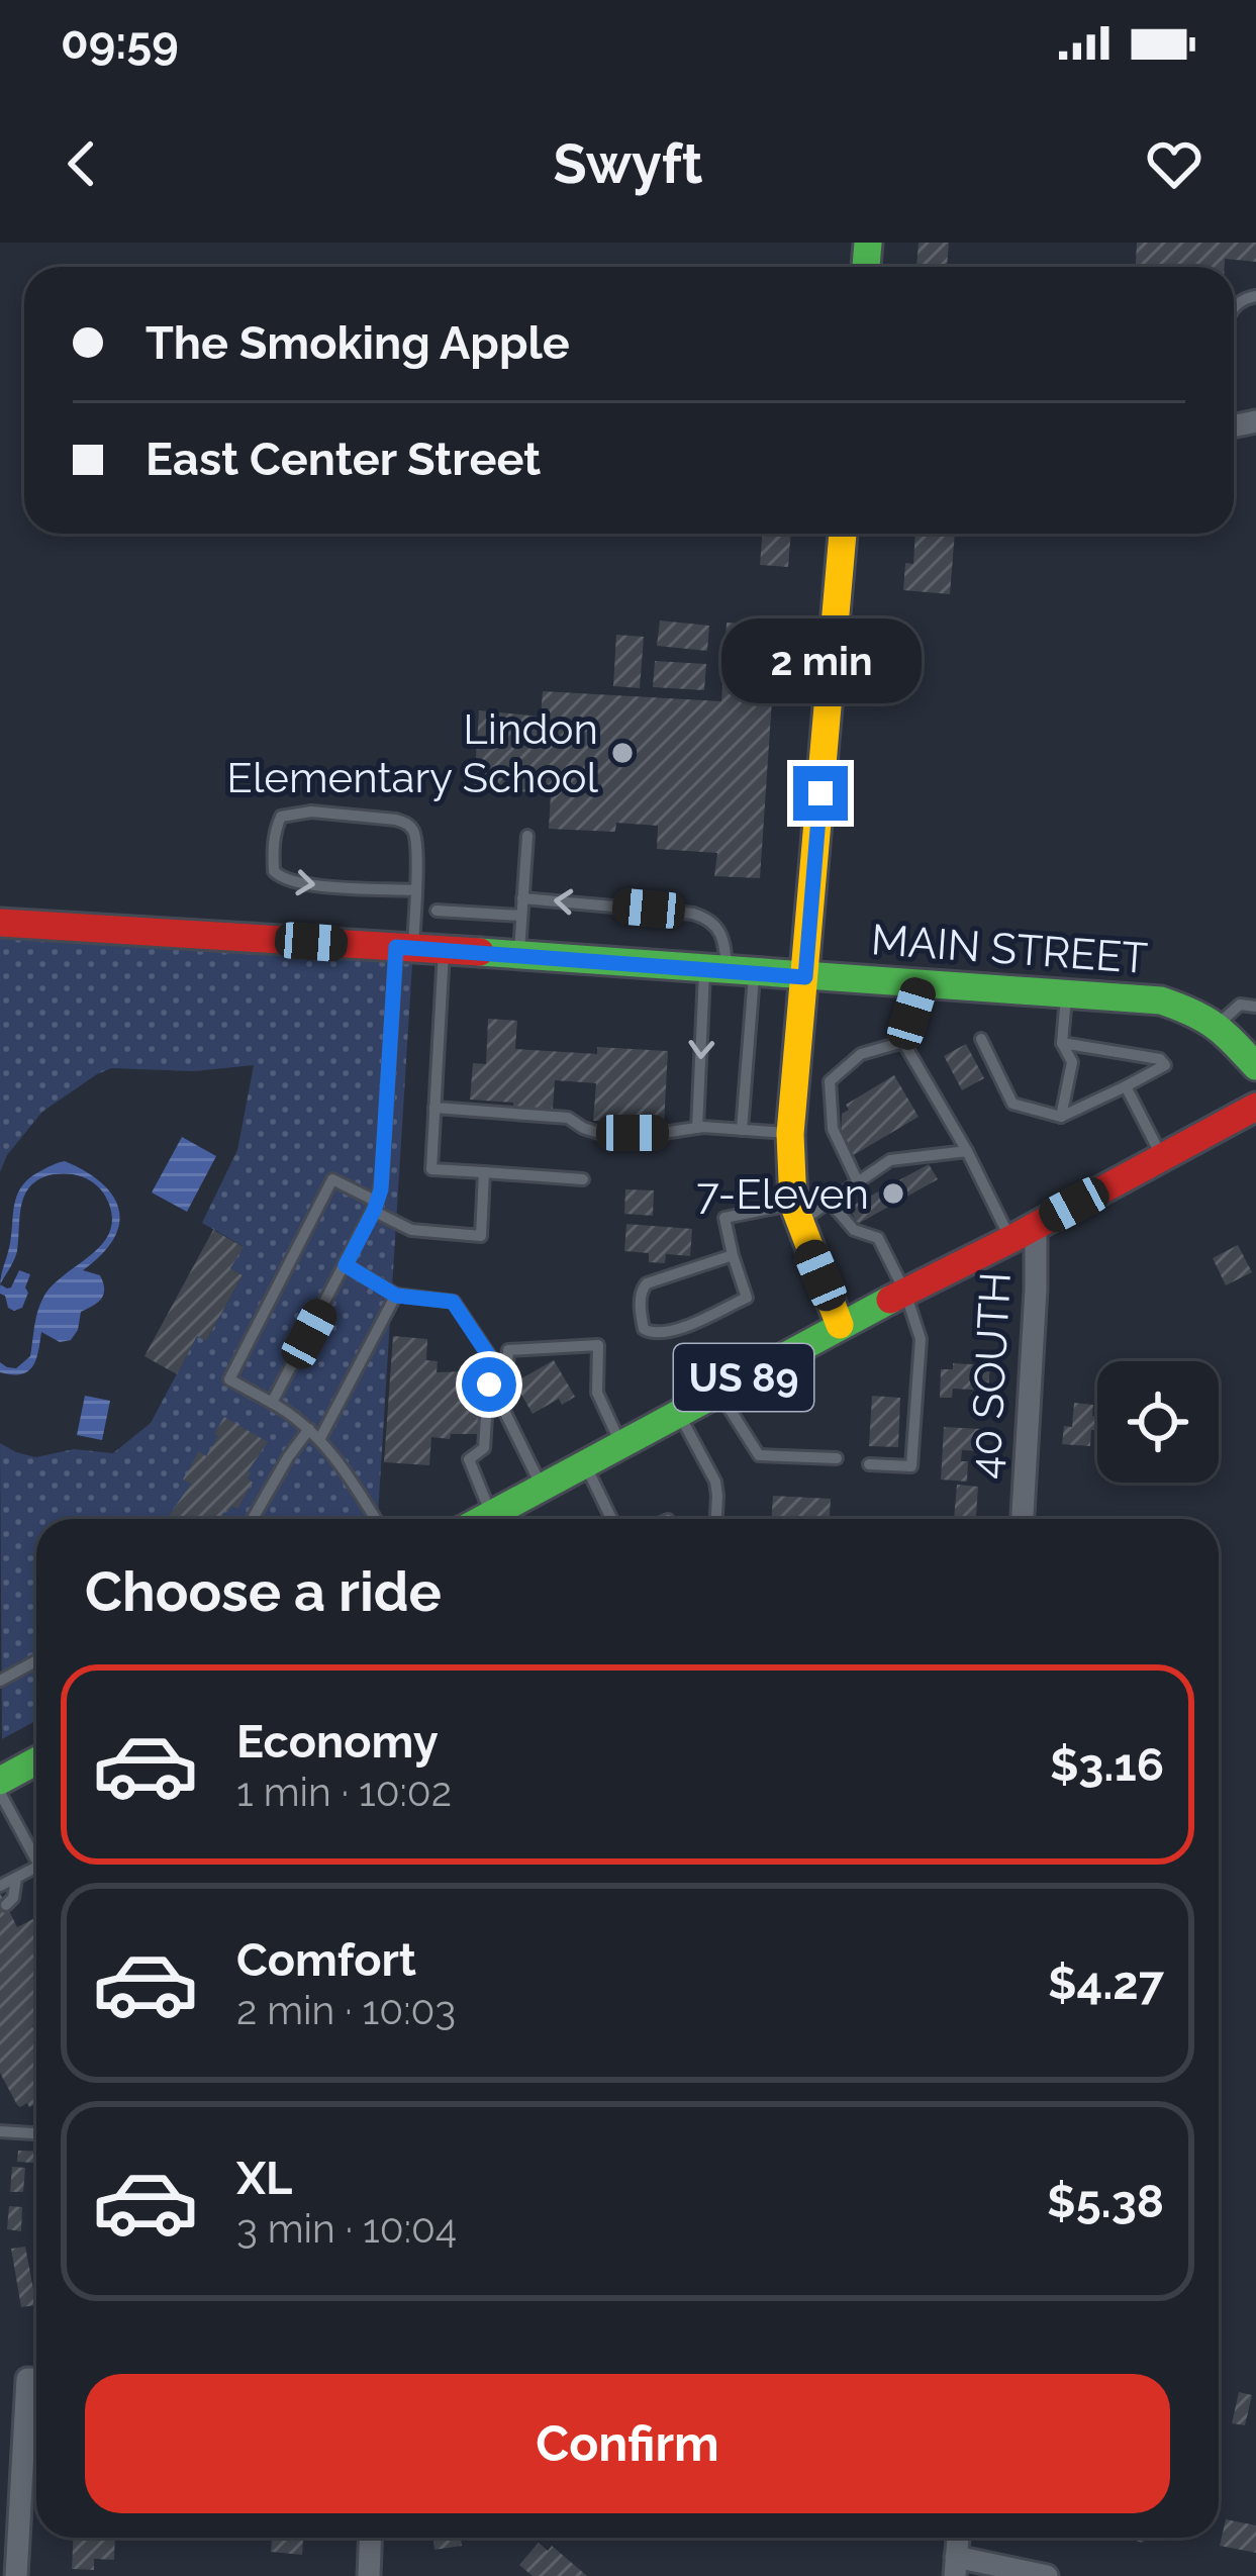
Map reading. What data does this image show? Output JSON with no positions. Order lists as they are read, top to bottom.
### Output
{
  "streets": {
    "street": ["MAIN STREET", "40 SOUTH", "US 89"]
  },
  "crossings": [
    ["40 SOUTH", "US 89"]
  ],
  "places": ["Lindon Elementary School", "7-Eleven"],
  "page": {
    "status": "09:59",
    "header": "Swyft",
    "banner": ["The Smoking Apple", "East Center Street"],
    "bubble": "2 min",
    "heading": "Choose a ride",
    "list": [
      {
        "name": "Economy",
        "note": "1 min · 10:02",
        "value": "$3.16"
      },
      {
        "name": "Comfort",
        "note": "2 min · 10:03",
        "value": "$4.27"
      },
      {
        "name": "XL",
        "note": "3 min · 10:04",
        "value": "$5.38"
      }
    ],
    "buttons": "Confirm"
  }
}
